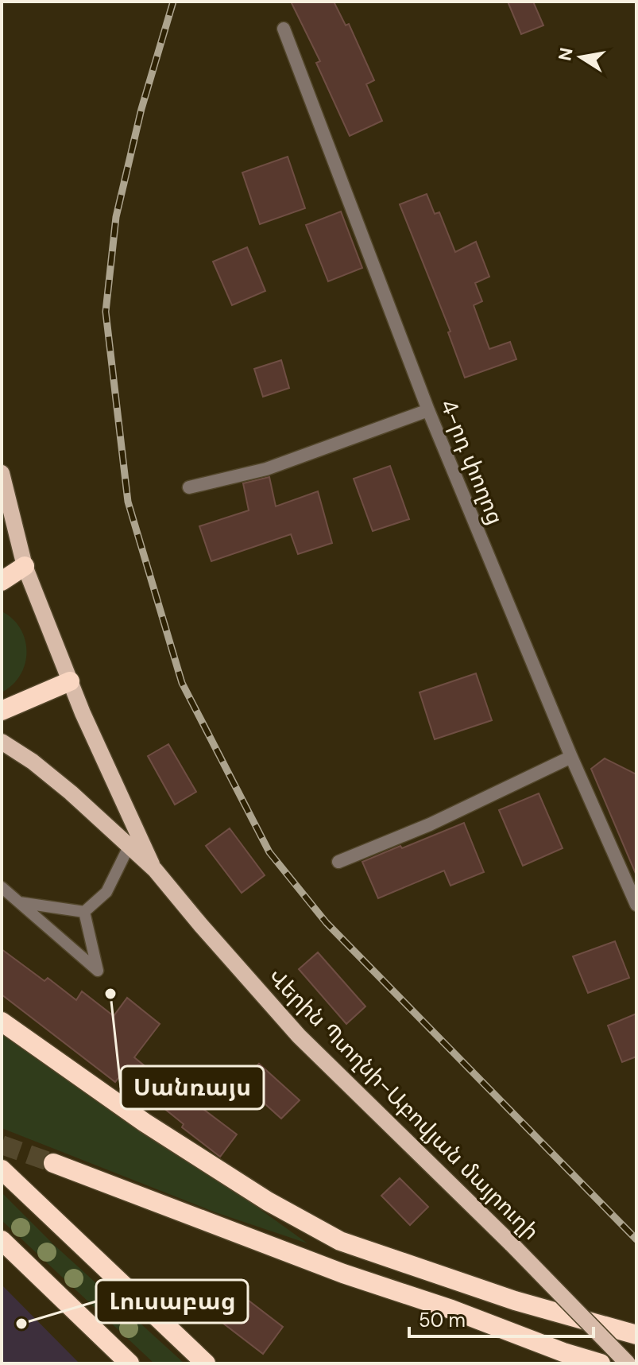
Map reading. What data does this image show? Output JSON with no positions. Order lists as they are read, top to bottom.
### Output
{
  "streets": {
    "main road": ["Վերին Պտղնի-Աբովյան մայրուղի"],
    "street": ["4-րդ փողոց"]
  },
  "places": ["Սանռայս", "Լուսաբաց"],
  "scale_bar": "50 m",
  "north": "left"
}
